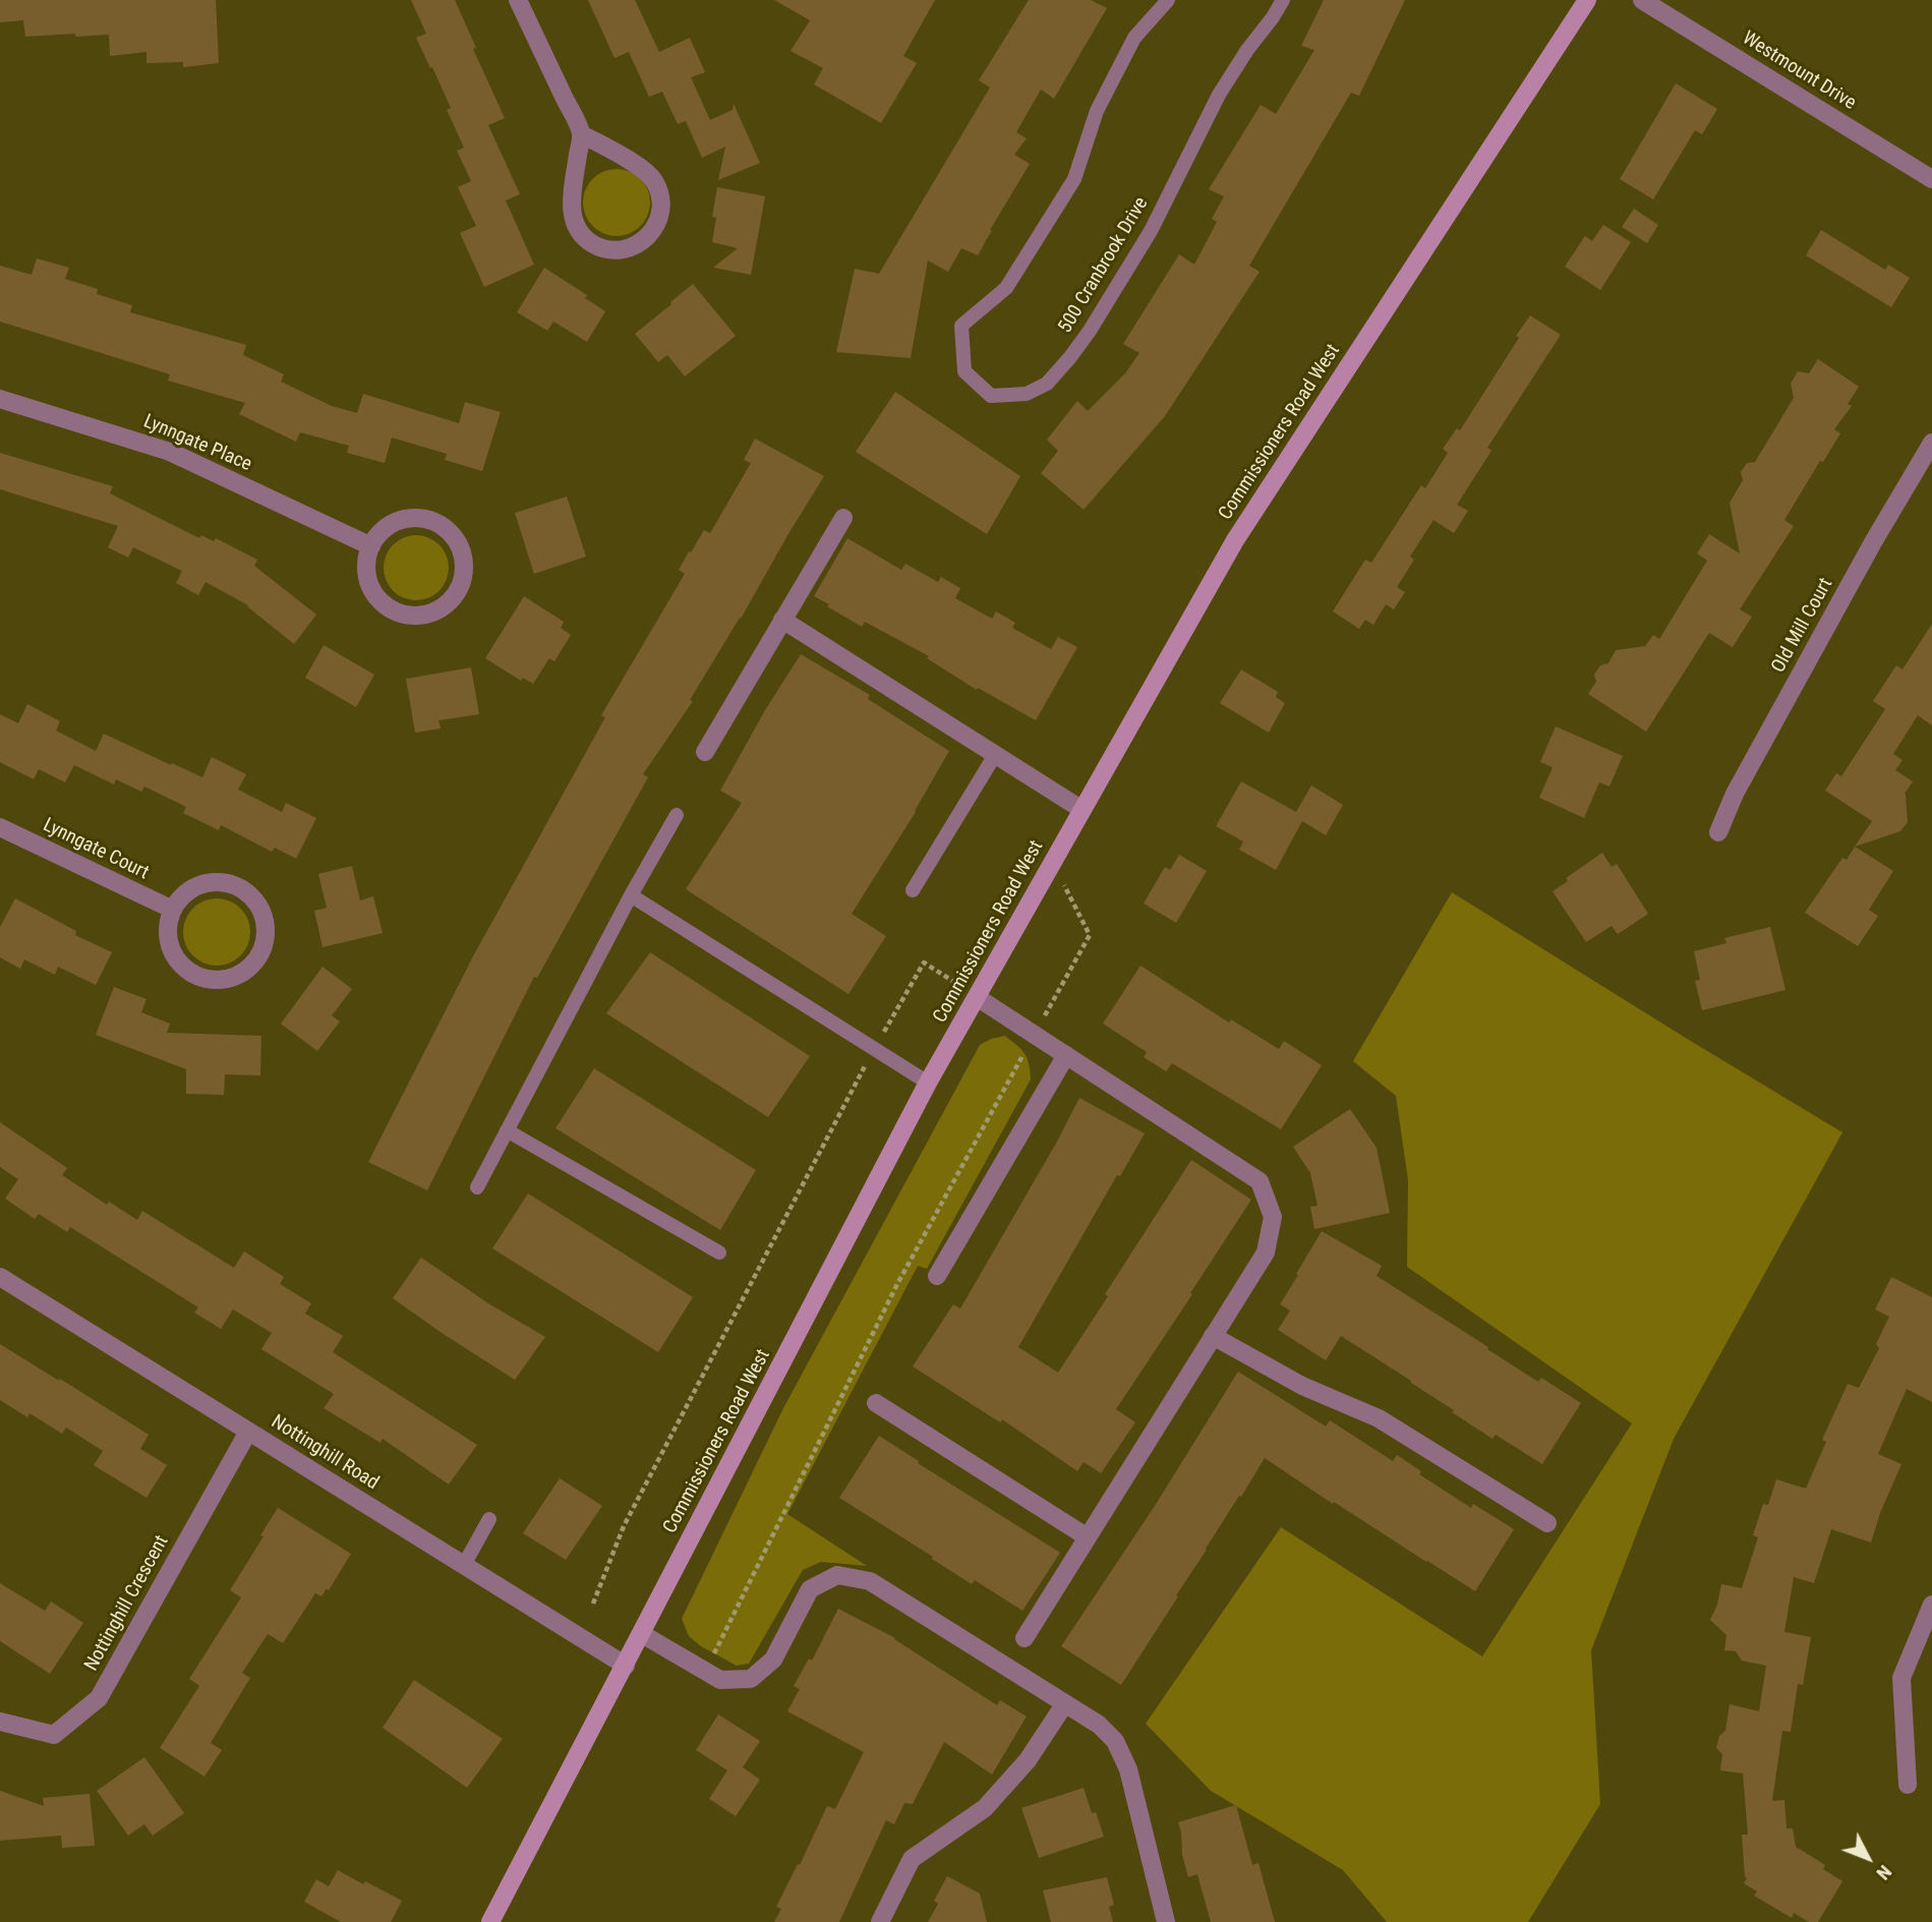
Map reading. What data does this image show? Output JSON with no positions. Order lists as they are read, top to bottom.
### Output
{
  "streets": {
    "main road": ["Commissioners Road West"],
    "street": [
      "Westmount Drive",
      "Lynngate Place",
      "Old Mill Court",
      "Lynngate Court",
      "Nottinghill Road",
      "Nottinghill Crescent"
    ],
    "lane": ["500 Cranbrook Drive"]
  },
  "crossings": [
    ["Commissioners Road West", "Nottinghill Road"],
    ["Nottinghill Road", "Nottinghill Crescent"]
  ],
  "north": "bottom right"
}
